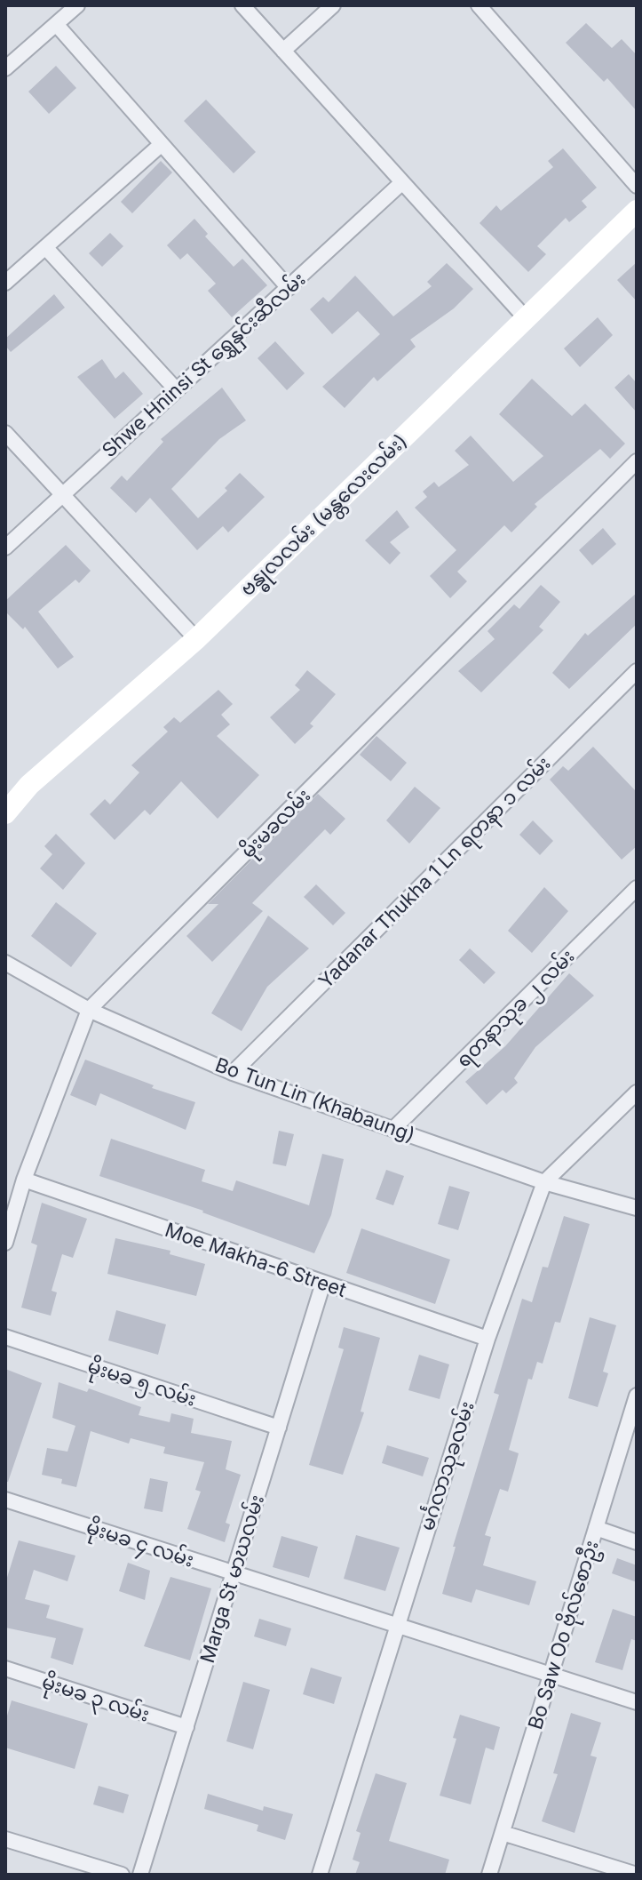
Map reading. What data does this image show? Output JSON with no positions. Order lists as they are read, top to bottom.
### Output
{
  "streets": {
    "street": [
      "Shwe Hninsi St ရွှေနှင်းဆီလမ်း",
      "ဗန္ဓုလလမ်း (မန္တလေးလမ်း)",
      "မိုးမခလမ်း",
      "Yadanar Thukha 1 Ln ရတနာ ၁ လမ်း",
      "ရတနာသုခ ၂ လမ်း",
      "Bo Tun Lin (Khabaung)",
      "Moe Makha-6 Street",
      "မိုးမခ ၅ လမ်း",
      "မင်္ဂလာသုခလမ်း",
      "မိုးမခ ၄ လမ်း",
      "Marga St မာဃလမ်း",
      "Bo Saw Oo ဗိုလ်စောဦး",
      "မိုးမခ ၃ လမ်း"
    ]
  },
  "crossings": [
    ["မိုးမခလမ်း", "Bo Tun Lin (Khabaung)"],
    ["မိုးမခလမ်း", "Moe Makha-6 Street"],
    ["Yadanar Thukha 1 Ln ရတနာ ၁ လမ်း", "Bo Tun Lin (Khabaung)"],
    ["ရတနာသုခ ၂ လမ်း", "Bo Tun Lin (Khabaung)"],
    ["Bo Tun Lin (Khabaung)", "မင်္ဂလာသုခလမ်း"],
    ["Moe Makha-6 Street", "မင်္ဂလာသုခလမ်း"],
    ["Moe Makha-6 Street", "Marga St မာဃလမ်း"],
    ["မိုးမခ ၅ လမ်း", "Marga St မာဃလမ်း"],
    ["မင်္ဂလာသုခလမ်း", "မိုးမခ ၄ လမ်း"],
    ["မိုးမခ ၄ လမ်း", "Marga St မာဃလမ်း"],
    ["မိုးမခ ၄ လမ်း", "Bo Saw Oo ဗိုလ်စောဦး"],
    ["Marga St မာဃလမ်း", "မိုးမခ ၃ လမ်း"]
  ]
}
